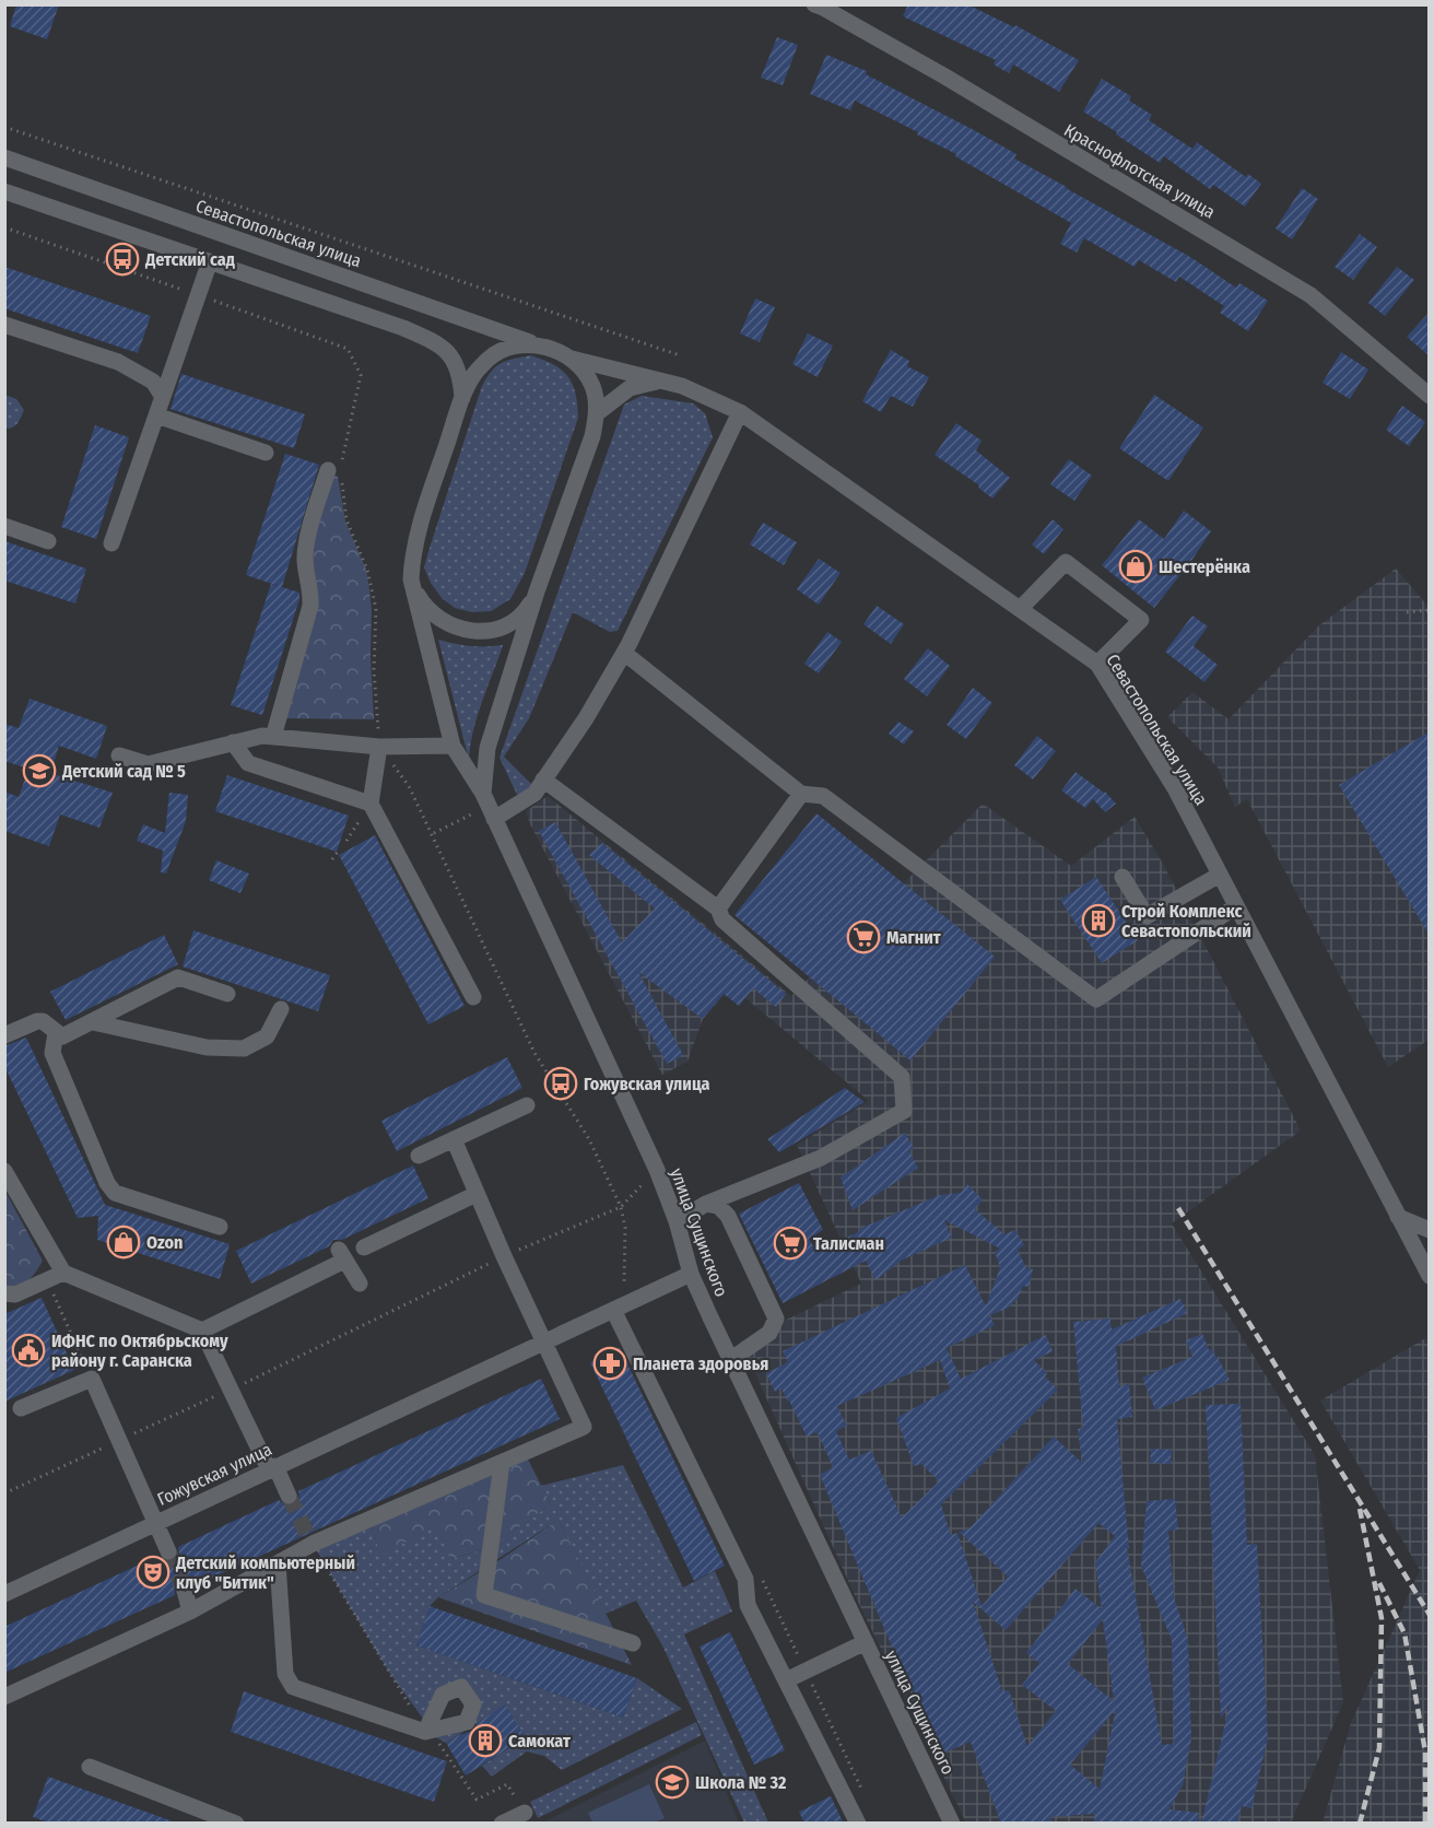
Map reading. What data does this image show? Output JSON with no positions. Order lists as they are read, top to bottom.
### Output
{
  "streets": {
    "street": [
      "Краснофлотская улица",
      "Севастопольская улица",
      "улица Сущинского",
      "Гожувская улица"
    ]
  },
  "crossings": [
    ["улица Сущинского", "Гожувская улица"]
  ],
  "places": {
    "bus stop": ["Детский сад", "Гожувская улица"],
    "shop": ["Шестерёнка", "Ozon"],
    "school or university": ["Детский сад № 5", "Школа № 32"],
    "building": ["Строй Комплекс Севастопольский", "Самокат"],
    "supermarket": ["Магнит", "Талисман"],
    "public building": ["ИФНС по Октябрьскому району г. Саранска"],
    "pharmacy": ["Планета здоровья"],
    "theatre": ["Детский компьютерный клуб \"Битик\""]
  }
}
